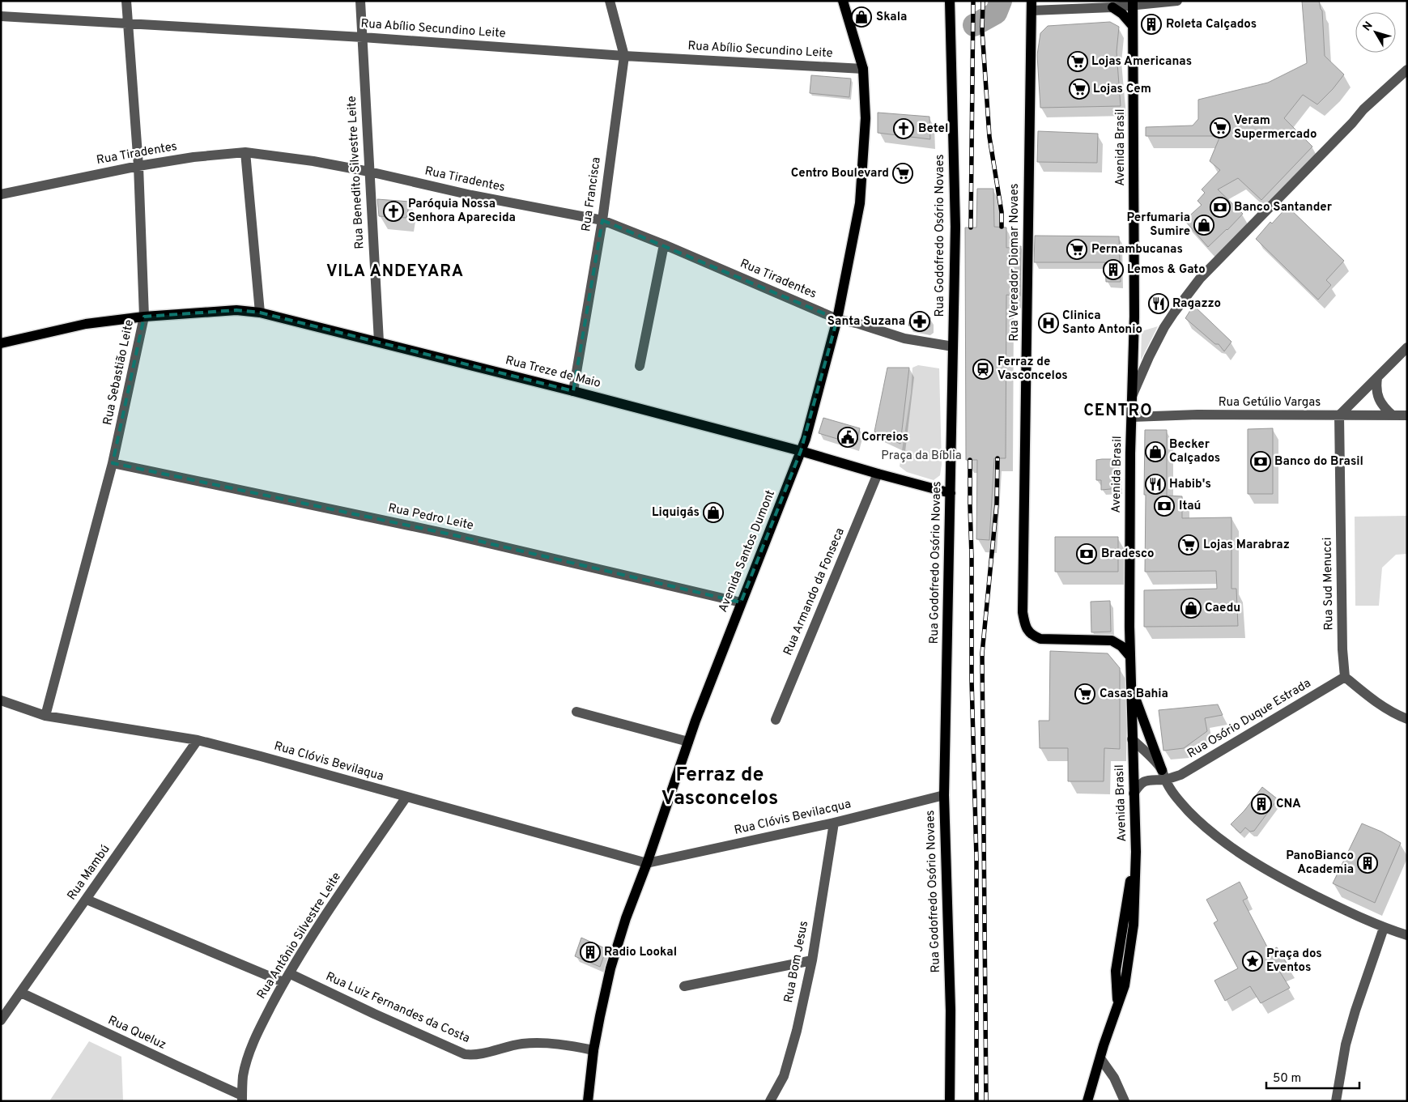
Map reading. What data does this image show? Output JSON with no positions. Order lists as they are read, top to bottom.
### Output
{
  "streets": {
    "main road": [
      "Avenida Brasil",
      "Rua Godofredo Osório Novaes",
      "Rua Vereador Diomar Novaes",
      "Rua Treze de Maio",
      "Avenida Santos Dumont"
    ],
    "street": [
      "Rua Abílio Secundino Leite",
      "Rua Tiradentes",
      "Rua Benedito Silvestre Leite",
      "Rua Francisca",
      "Rua Sebastião Leite",
      "Rua Getúlio Vargas",
      "Rua Pedro Leite",
      "Rua Sud Menucci",
      "Rua Armando da Fonseca",
      "Rua Osório Duque Estrada",
      "Rua Clóvis Bevilaqua",
      "Rua Clóvis Bevilacqua",
      "Rua Mambú",
      "Rua Antônio Silvestre Leite",
      "Rua Bom Jesus",
      "Rua Luiz Fernandes da Costa",
      "Rua Queluz"
    ]
  },
  "crossings": [
    ["Rua Abílio Secundino Leite", "Rua Benedito Silvestre Leite"],
    ["Rua Abílio Secundino Leite", "Rua Francisca"],
    ["Rua Abílio Secundino Leite", "Rua Sebastião Leite"],
    ["Rua Abílio Secundino Leite", "Avenida Santos Dumont"],
    ["Avenida Brasil", "Rua Getúlio Vargas"],
    ["Avenida Brasil", "Rua Osório Duque Estrada"],
    ["Rua Tiradentes", "Rua Benedito Silvestre Leite"],
    ["Rua Tiradentes", "Rua Francisca"],
    ["Rua Tiradentes", "Rua Godofredo Osório Novaes"],
    ["Rua Tiradentes", "Rua Sebastião Leite"],
    ["Rua Tiradentes", "Avenida Santos Dumont"],
    ["Rua Benedito Silvestre Leite", "Rua Treze de Maio"],
    ["Rua Francisca", "Rua Treze de Maio"],
    ["Rua Godofredo Osório Novaes", "Rua Treze de Maio"],
    ["Rua Godofredo Osório Novaes", "Rua Clóvis Bevilacqua"],
    ["Rua Sebastião Leite", "Rua Treze de Maio"],
    ["Rua Sebastião Leite", "Rua Pedro Leite"],
    ["Rua Sebastião Leite", "Rua Clóvis Bevilaqua"],
    ["Rua Treze de Maio", "Avenida Santos Dumont"],
    ["Rua Treze de Maio", "Rua Armando da Fonseca"],
    ["Rua Getúlio Vargas", "Rua Sud Menucci"],
    ["Rua Pedro Leite", "Avenida Santos Dumont"],
    ["Avenida Santos Dumont", "Rua Clóvis Bevilaqua"],
    ["Avenida Santos Dumont", "Rua Clóvis Bevilacqua"],
    ["Avenida Santos Dumont", "Rua Luiz Fernandes da Costa"],
    ["Rua Sud Menucci", "Rua Osório Duque Estrada"],
    ["Rua Clóvis Bevilaqua", "Rua Clóvis Bevilacqua"],
    ["Rua Clóvis Bevilaqua", "Rua Mambú"],
    ["Rua Clóvis Bevilaqua", "Rua Antônio Silvestre Leite"],
    ["Rua Clóvis Bevilacqua", "Rua Bom Jesus"],
    ["Rua Mambú", "Rua Queluz"],
    ["Rua Antônio Silvestre Leite", "Rua Luiz Fernandes da Costa"],
    ["Rua Antônio Silvestre Leite", "Rua Queluz"]
  ],
  "districts": ["VILA ANDEYARA", "CENTRO", "Ferraz de Vasconcelos"],
  "parks": ["Praça da Bíblia"],
  "places": {
    "shop": [
      "Skala",
      "Perfumaria Sumire",
      "Becker Calçados",
      "Liquigás",
      "Caedu"
    ],
    "building": [
      "Roleta Calçados",
      "Lemos & Gato",
      "CNA",
      "PanoBianco Academia",
      "Radio Lookal"
    ],
    "supermarket": [
      "Lojas Americanas",
      "Lojas Cem",
      "Veram Supermercado",
      "Centro Boulevard",
      "Pernambucanas",
      "Lojas Marabraz",
      "Casas Bahia"
    ],
    "church": ["Betel", "Paróquia Nossa Senhora Aparecida"],
    "bank": [
      "Banco Santander",
      "Banco do Brasil",
      "Itaú",
      "Bradesco"
    ],
    "restaurant": ["Ragazzo", "Habib's"],
    "pharmacy": ["Santa Suzana"],
    "hospital": ["Clinica Santo Antonio"],
    "station": ["Ferraz de Vasconcelos"],
    "public building": ["Correios"],
    "place": ["Praça dos Eventos"]
  },
  "scale_bar": "50 m",
  "north": "top left"
}
